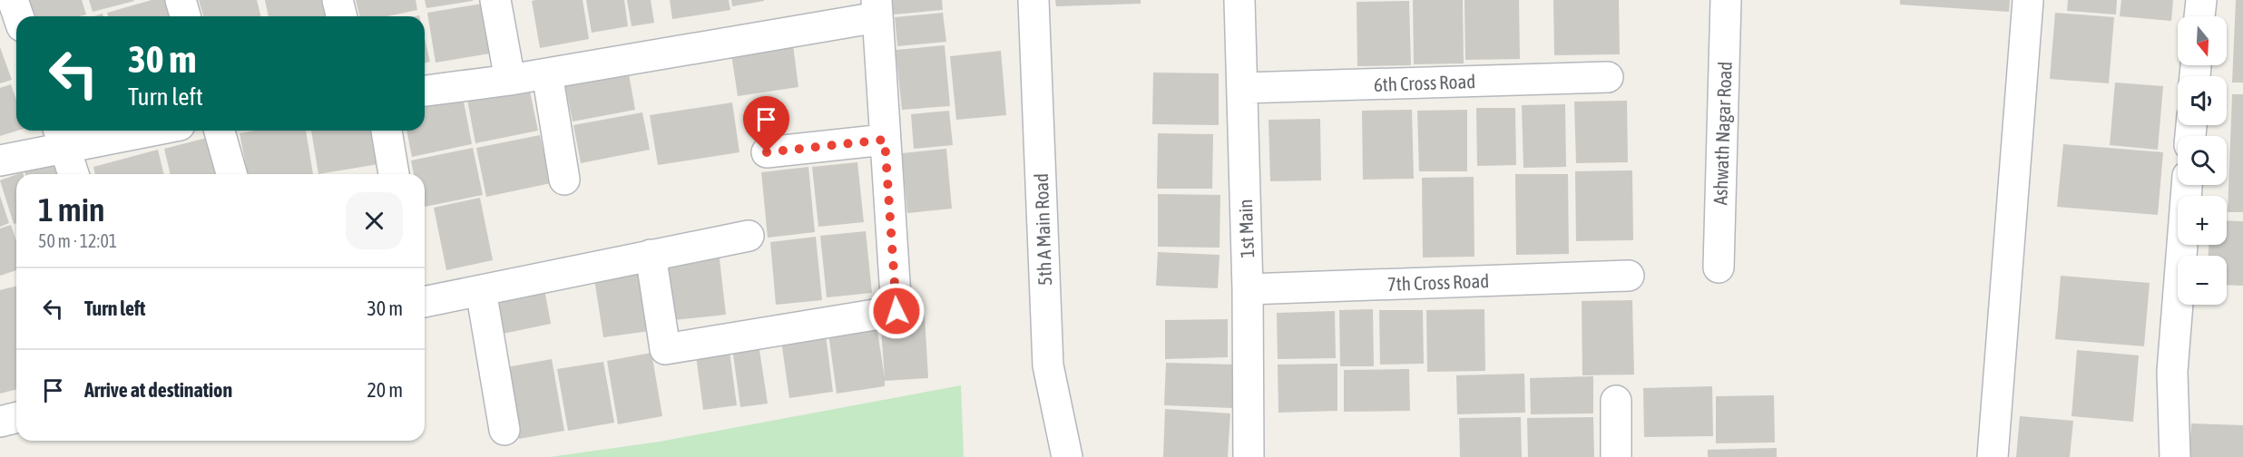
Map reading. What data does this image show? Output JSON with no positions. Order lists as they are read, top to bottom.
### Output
{
  "streets": {
    "street": [
      "6th Cross Road",
      "Ashwath Nagar Road",
      "1st Main",
      "5th A Main Road",
      "7th Cross Road"
    ]
  },
  "crossings": [
    ["6th Cross Road", "1st Main"],
    ["1st Main", "7th Cross Road"]
  ],
  "north": "bottom",
  "page": {
    "map_buttons": ["+", "−"],
    "turn": ["30 m", "Turn left"],
    "heading": ["1 min", "50 m · 12:01"],
    "list": [
      {
        "name": "Turn left",
        "value": "30 m"
      },
      {
        "name": "Arrive at destination",
        "value": "20 m"
      }
    ]
  }
}
